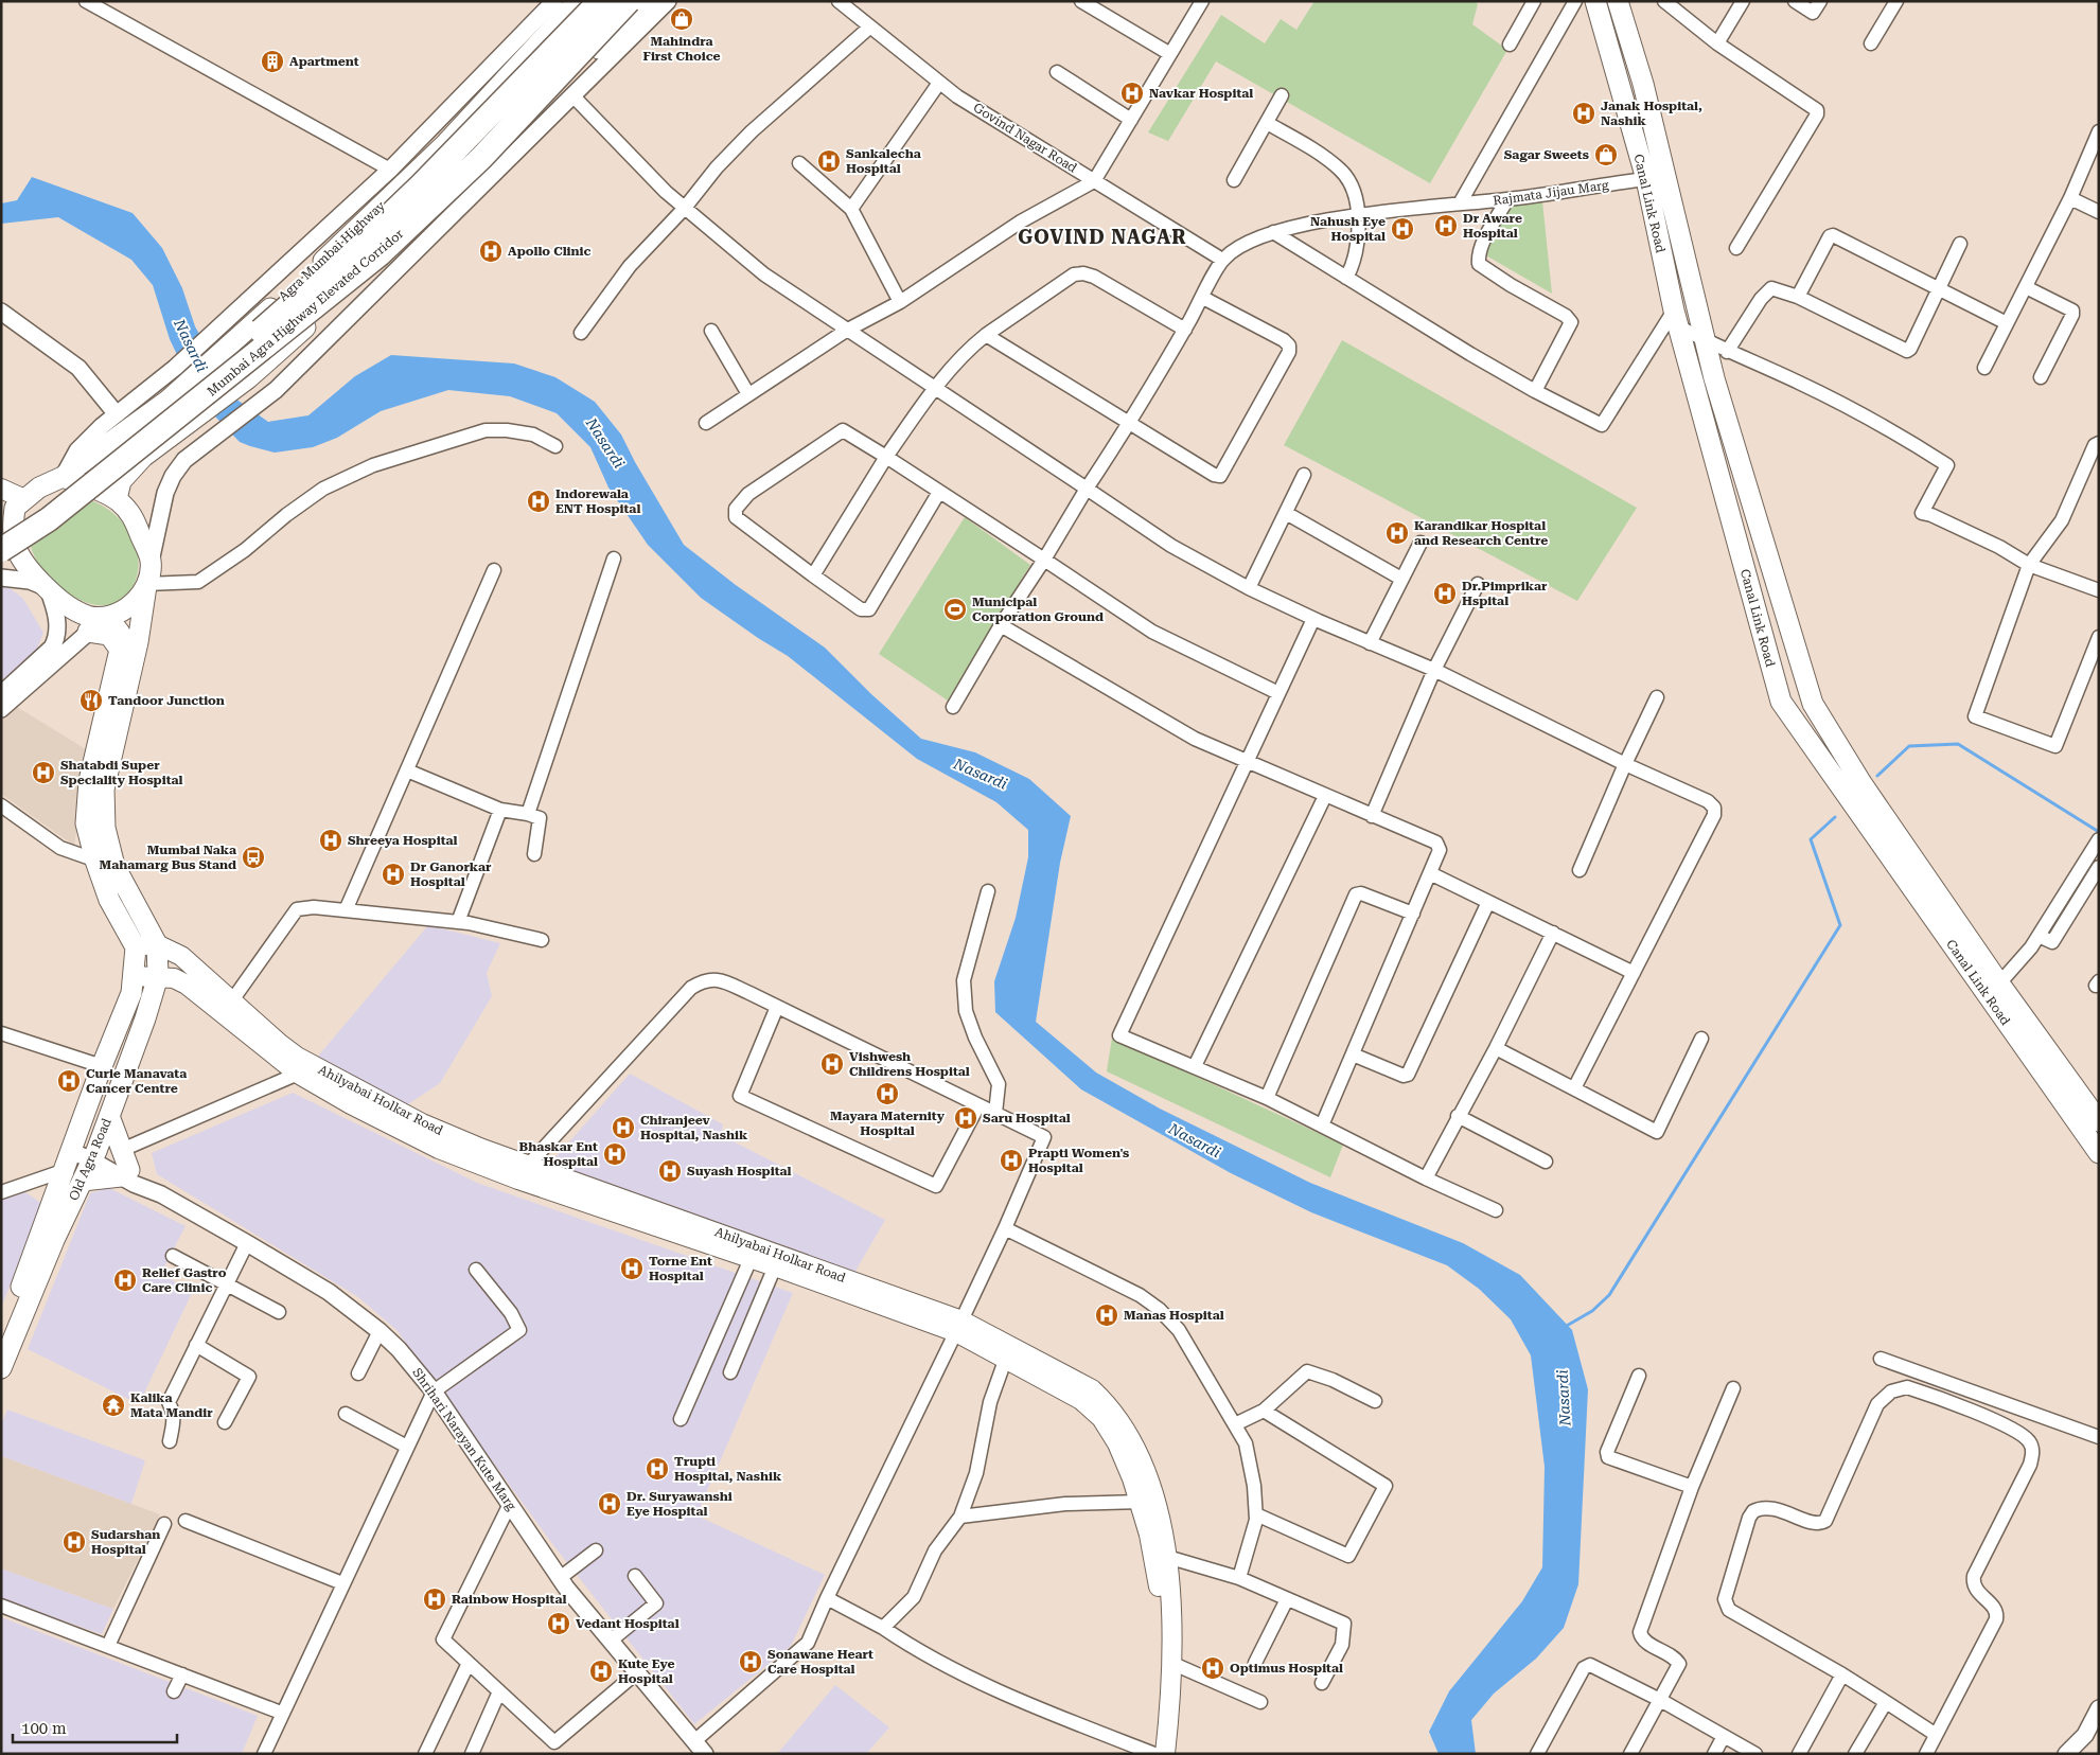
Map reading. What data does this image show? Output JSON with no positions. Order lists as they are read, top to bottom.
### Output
{
  "streets": {
    "highway": ["Mumbai Agra Highway Elevated Corridor"],
    "main road": [
      "Canal Link Road",
      "Agra Mumbai Highway",
      "Ahilyabai Holkar Road",
      "Old Agra Road"
    ],
    "street": ["Govind Nagar Road", "Rajmata Jijau Marg", "Shrihari Narayan Kute Marg"]
  },
  "crossings": [
    ["Govind Nagar Road", "Rajmata Jijau Marg"],
    ["Rajmata Jijau Marg", "Canal Link Road"],
    ["Agra Mumbai Highway", "Mumbai Agra Highway Elevated Corridor"],
    ["Ahilyabai Holkar Road", "Old Agra Road"],
    ["Old Agra Road", "Shrihari Narayan Kute Marg"]
  ],
  "districts": ["GOVIND NAGAR"],
  "water": ["Nasardi"],
  "places": {
    "shop": ["Mahindra First Choice", "Sagar Sweets"],
    "building": ["Apartment"],
    "hospital": [
      "Navkar Hospital",
      "Janak Hospital, Nashik",
      "Sankalecha Hospital",
      "Dr Aware Hospital",
      "Nahush Eye Hospital",
      "Apollo Clinic",
      "Indorewala ENT Hospital",
      "Karandikar Hospital and Research Centre",
      "Dr.Pimprikar Hspital",
      "Shatabdi Super Speciality Hospital",
      "Shreeya Hospital",
      "Dr Ganorkar Hospital",
      "Vishwesh Childrens Hospital",
      "Curie Manavata Cancer Centre",
      "Mayara Maternity Hospital",
      "Saru Hospital",
      "Chiranjeev Hospital, Nashik",
      "Bhaskar Ent Hospital",
      "Prapti Women's Hospital",
      "Suyash Hospital",
      "Torne Ent Hospital",
      "Relief Gastro Care Clinic",
      "Manas Hospital",
      "Trupti Hospital, Nashik",
      "Dr. Suryawanshi Eye Hospital",
      "Sudarshan Hospital",
      "Rainbow Hospital",
      "Vedant Hospital",
      "Sonawane Heart Care Hospital",
      "Optimus Hospital",
      "Kute Eye Hospital"
    ],
    "sports": ["Municipal Corporation Ground"],
    "restaurant": ["Tandoor Junction"],
    "bus stop": ["Mumbai Naka Mahamarg Bus Stand"],
    "temple": ["Kalika Mata Mandir"]
  },
  "scale_bar": "100 m"
}
